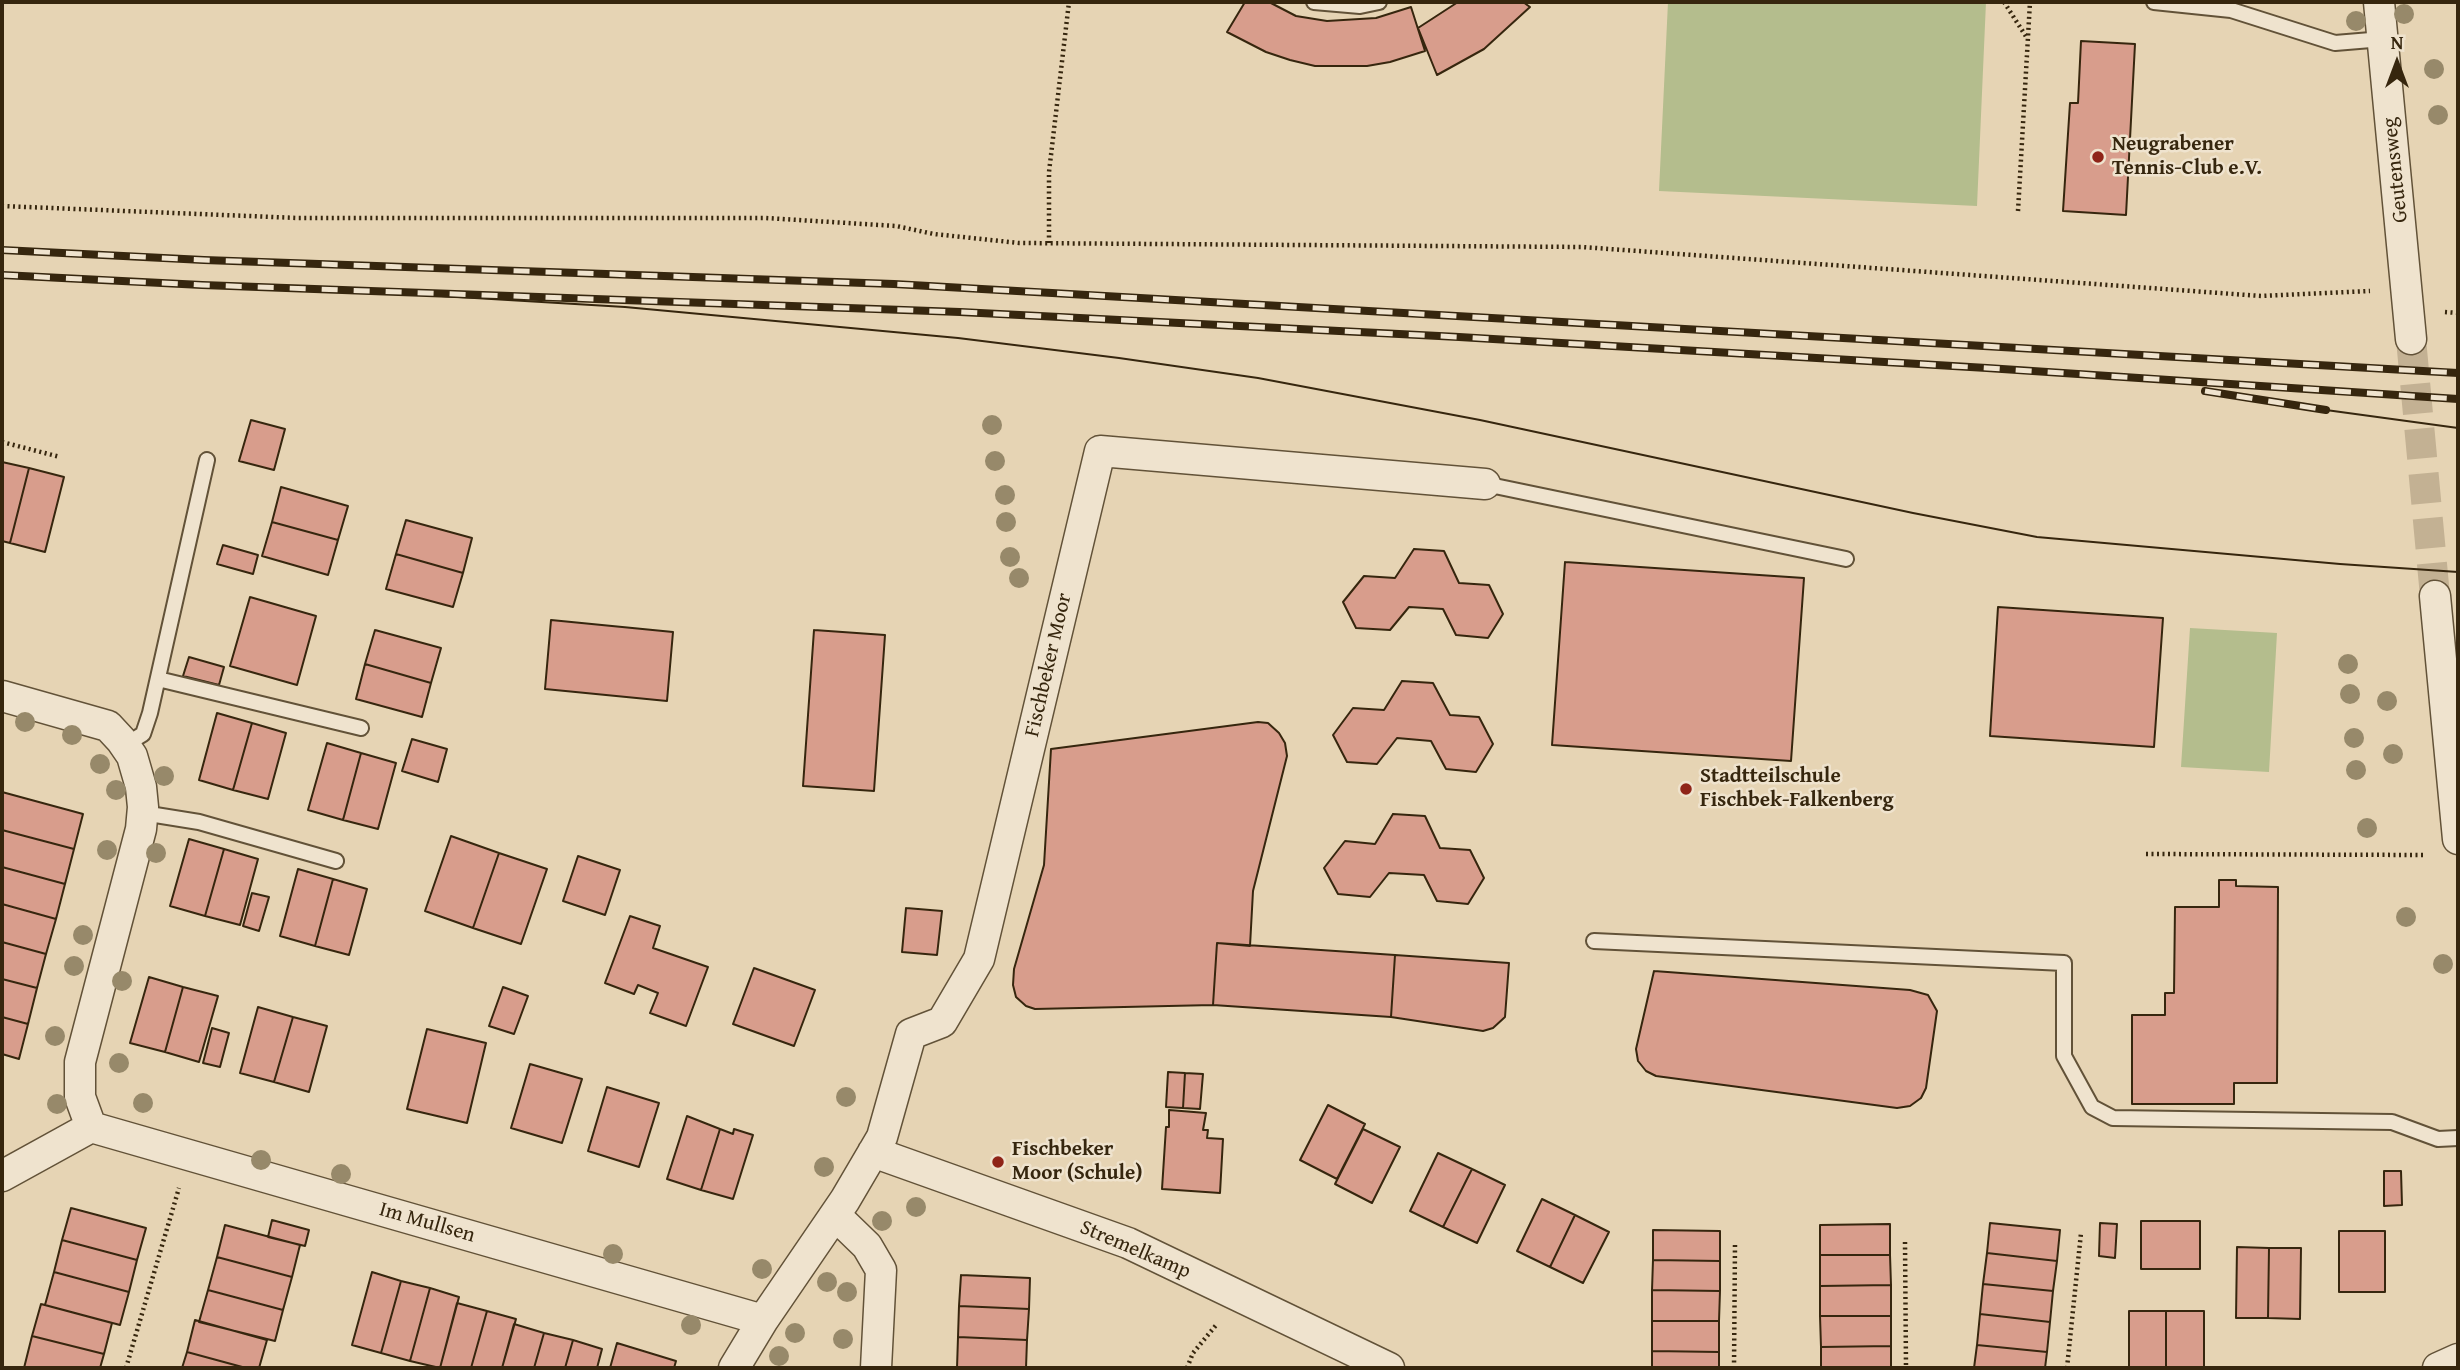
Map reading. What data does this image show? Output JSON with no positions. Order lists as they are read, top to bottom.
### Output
{
  "streets": {
    "street": [
      "Geutensweg",
      "Fischbeker Moor",
      "Im Mullsen",
      "Stremelkamp"
    ]
  },
  "crossings": [
    ["Fischbeker Moor", "Im Mullsen"],
    ["Fischbeker Moor", "Stremelkamp"]
  ],
  "places": ["Neugrabener Tennis-Club e.V.", "Stadtteilschule Fischbek-Falkenberg", "Fischbeker Moor (Schule)"],
  "north": "top"
}
